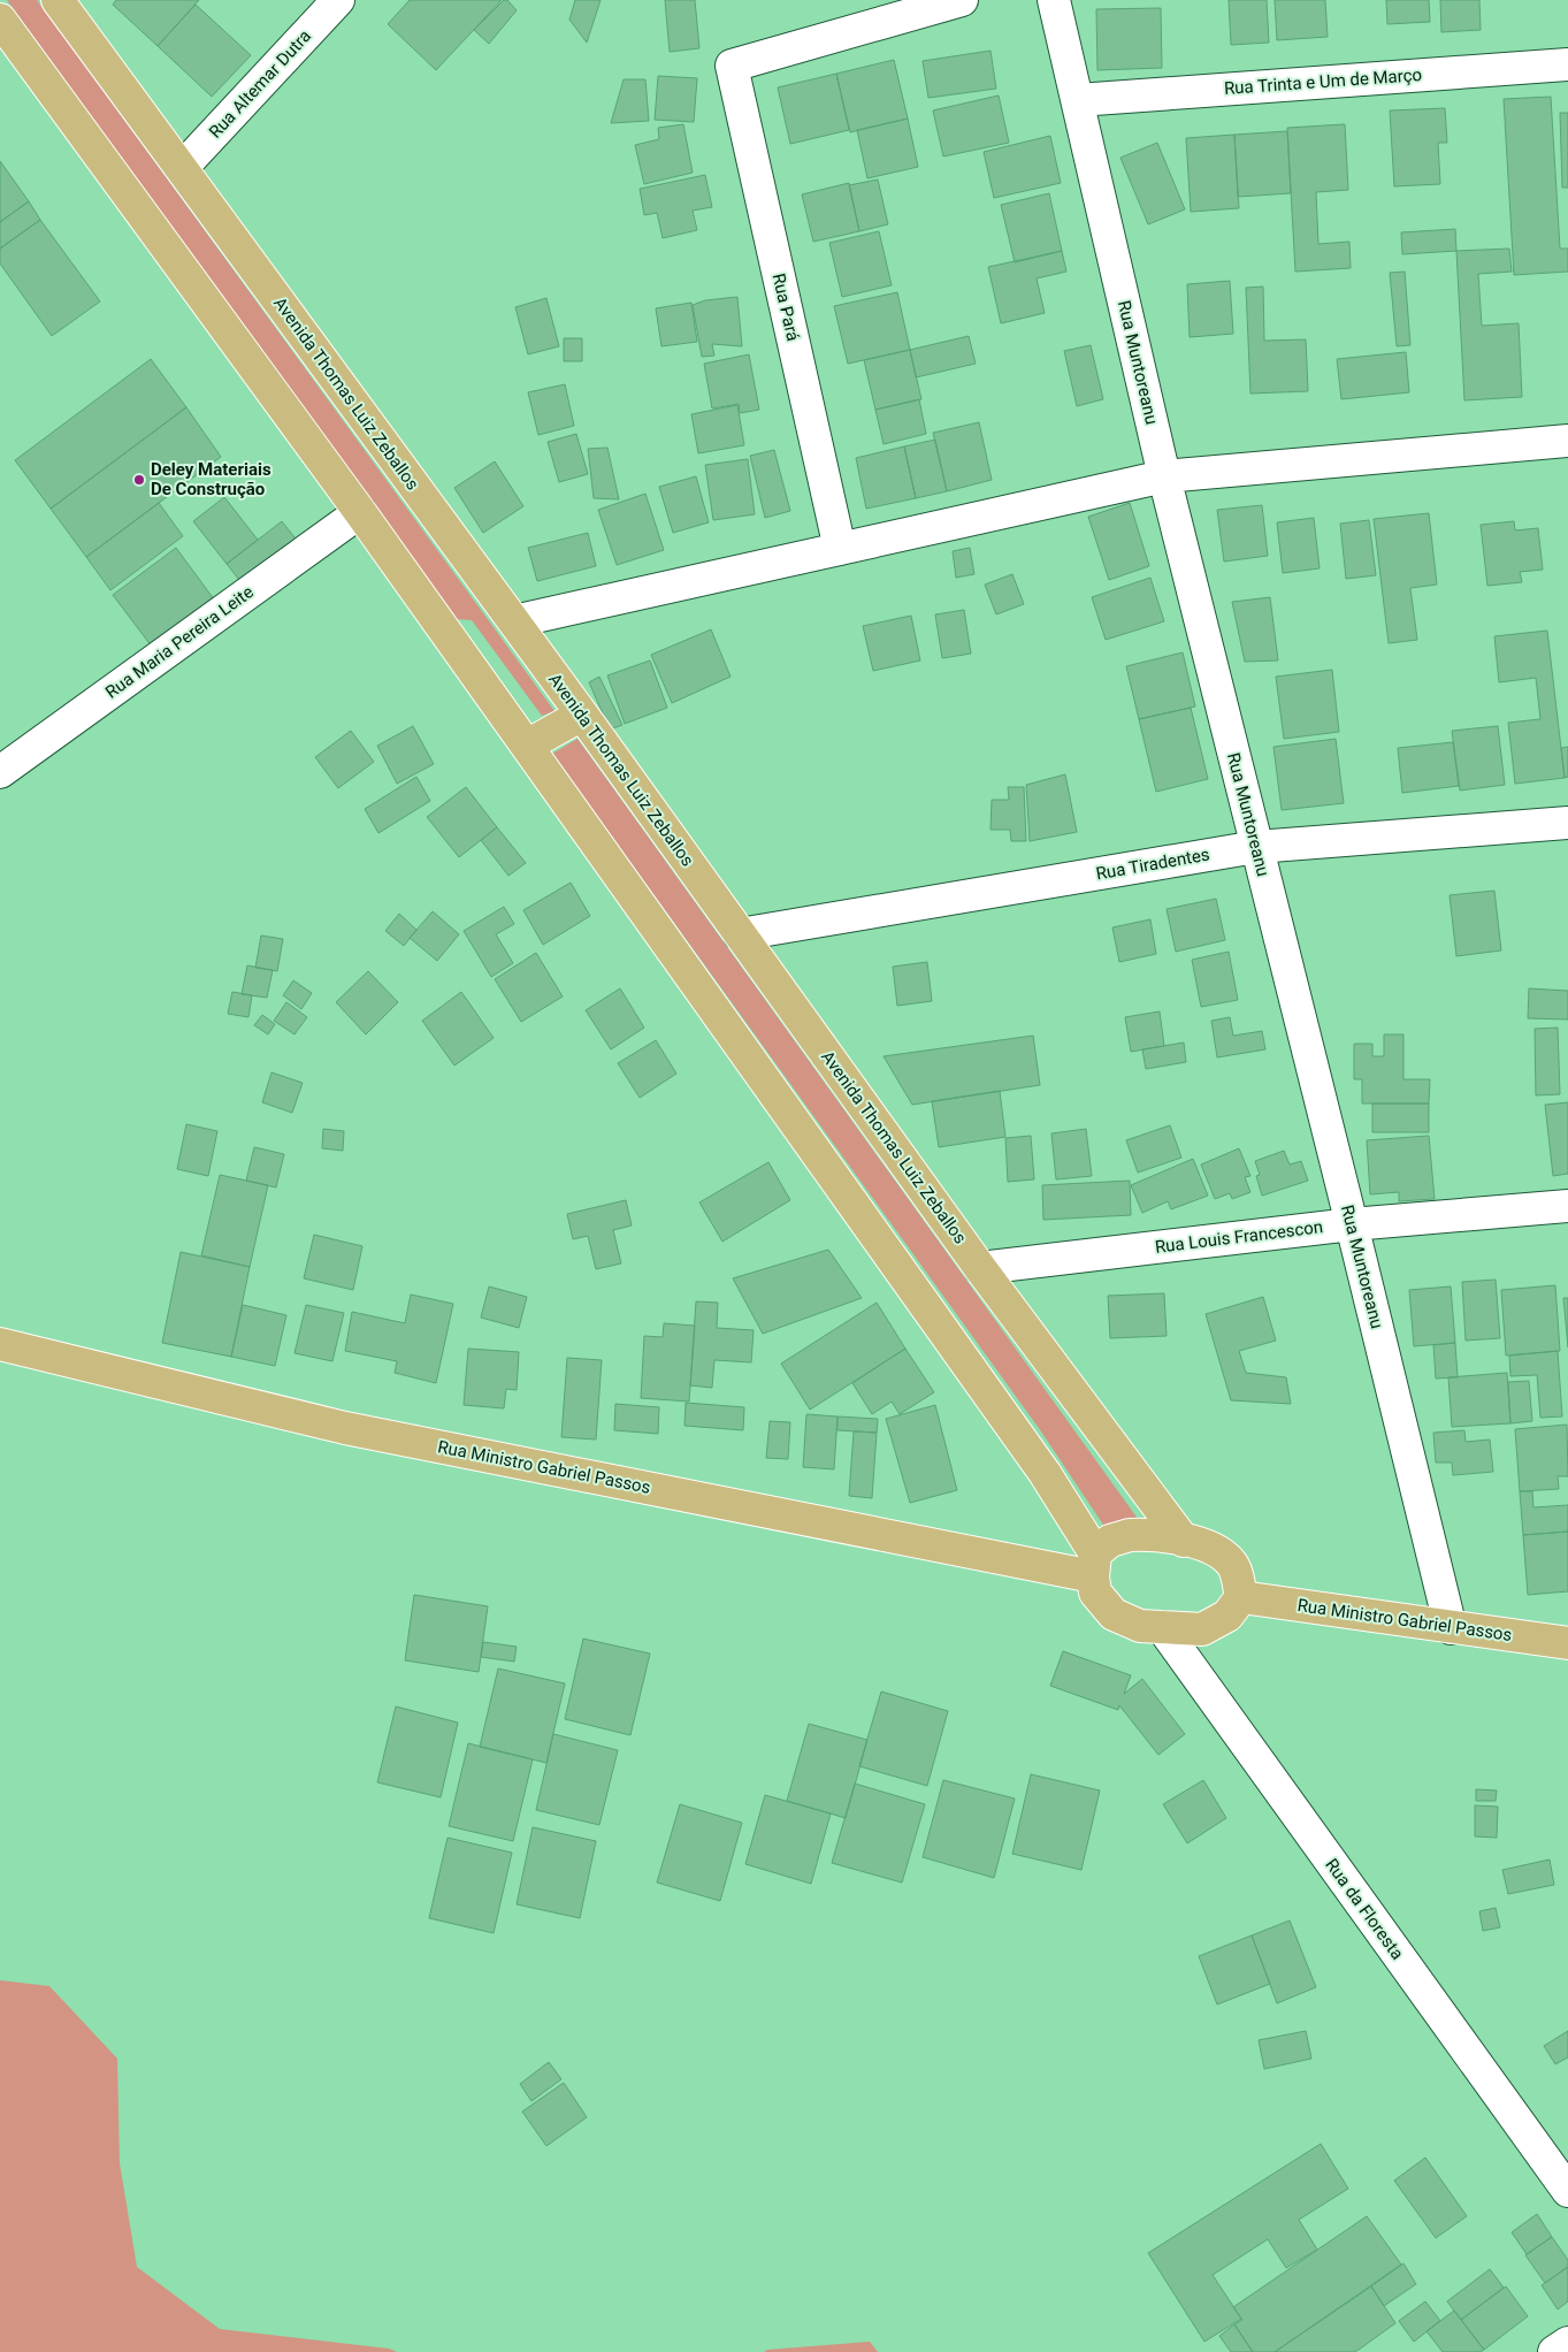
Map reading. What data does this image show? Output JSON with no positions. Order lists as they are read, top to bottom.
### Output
{
  "streets": {
    "main road": ["Avenida Thomas Luiz Zeballos", "Rua Ministro Gabriel Passos"],
    "street": [
      "Rua Trinta e Um de Março",
      "Rua Altemar Dutra",
      "Rua Pará",
      "Rua Muntoreanu",
      "Rua Maria Pereira Leite",
      "Rua Tiradentes",
      "Rua Louis Francescon",
      "Rua da Floresta"
    ]
  },
  "crossings": [
    ["Rua Trinta e Um de Março", "Rua Muntoreanu"],
    ["Rua Altemar Dutra", "Avenida Thomas Luiz Zeballos"],
    ["Rua Muntoreanu", "Rua Tiradentes"],
    ["Rua Muntoreanu", "Rua Louis Francescon"],
    ["Rua Muntoreanu", "Rua Ministro Gabriel Passos"],
    ["Avenida Thomas Luiz Zeballos", "Rua Tiradentes"],
    ["Avenida Thomas Luiz Zeballos", "Rua Louis Francescon"],
    ["Avenida Thomas Luiz Zeballos", "Rua Ministro Gabriel Passos"],
    ["Avenida Thomas Luiz Zeballos", "Rua da Floresta"],
    ["Rua Ministro Gabriel Passos", "Rua da Floresta"]
  ],
  "places": ["Deley Materiais De Construção"]
}
